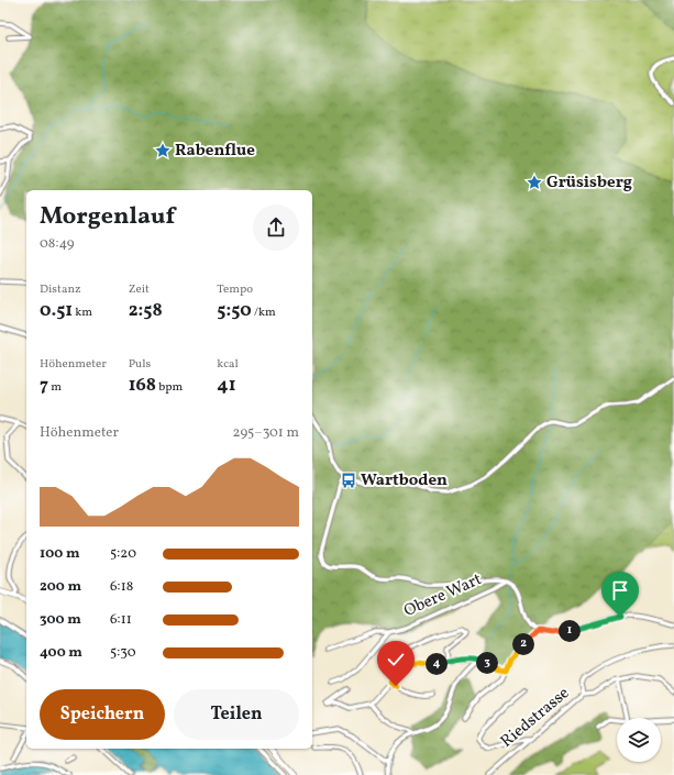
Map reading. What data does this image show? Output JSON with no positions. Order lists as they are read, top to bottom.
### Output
{
  "streets": {
    "street": ["Obere Wart", "Riedstrasse"]
  },
  "places": {
    "place": ["Rabenflue", "Grüsisberg"],
    "bus stop": ["Wartboden"]
  },
  "page": {
    "heading": ["Morgenlauf", "08:49"],
    "stats": [
      ["Distanz", "0.51 km"],
      ["Zeit", "2:58"],
      ["Tempo", "5:50 /km"],
      ["Höhenmeter", "7 m"],
      ["Puls", "168 bpm"],
      ["kcal", "41"]
    ],
    "chart": ["Höhenmeter", "295–301 m"],
    "list": [
      {
        "name": "100 m",
        "note": "5:20"
      },
      {
        "name": "200 m",
        "note": "6:18"
      },
      {
        "name": "300 m",
        "note": "6:11"
      },
      {
        "name": "400 m",
        "note": "5:30"
      }
    ],
    "pins": [
      "1",
      "2",
      "3",
      "4"
    ],
    "buttons": ["Speichern", "Teilen"]
  }
}
